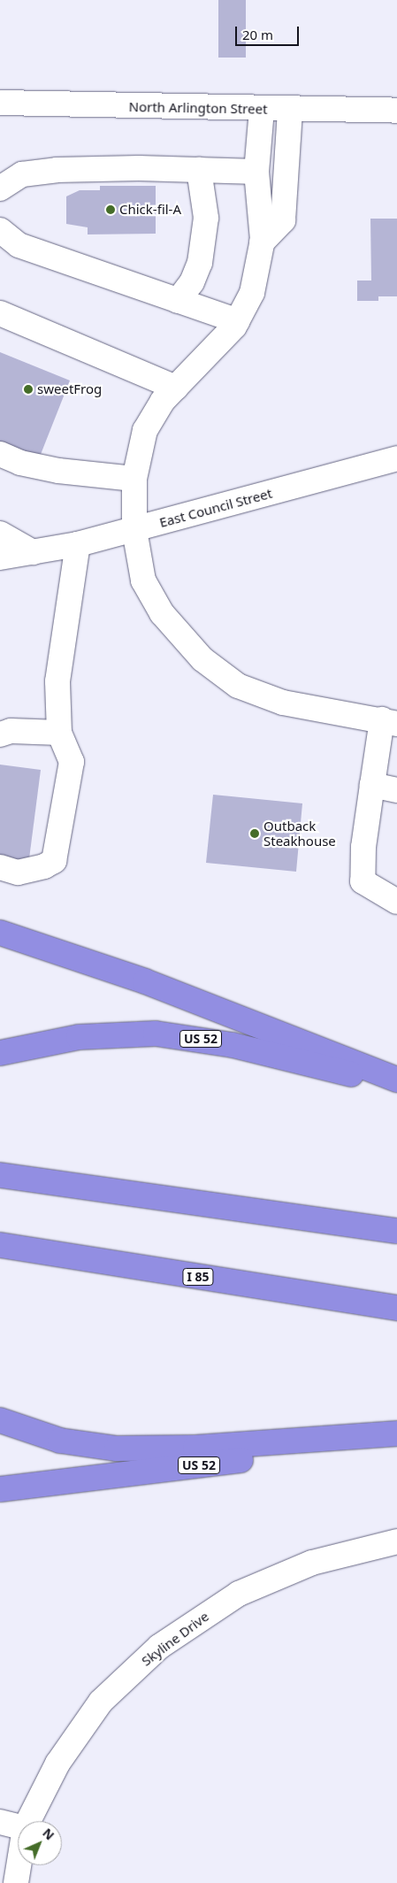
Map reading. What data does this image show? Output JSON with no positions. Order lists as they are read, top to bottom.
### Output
{
  "streets": {
    "highway": ["US 52", "I 85"],
    "street": ["North Arlington Street", "East Council Street", "Skyline Drive"]
  },
  "places": ["Chick-fil-A", "sweetFrog", "Outback Steakhouse"],
  "scale_bar": "20 m",
  "north": "top right"
}
